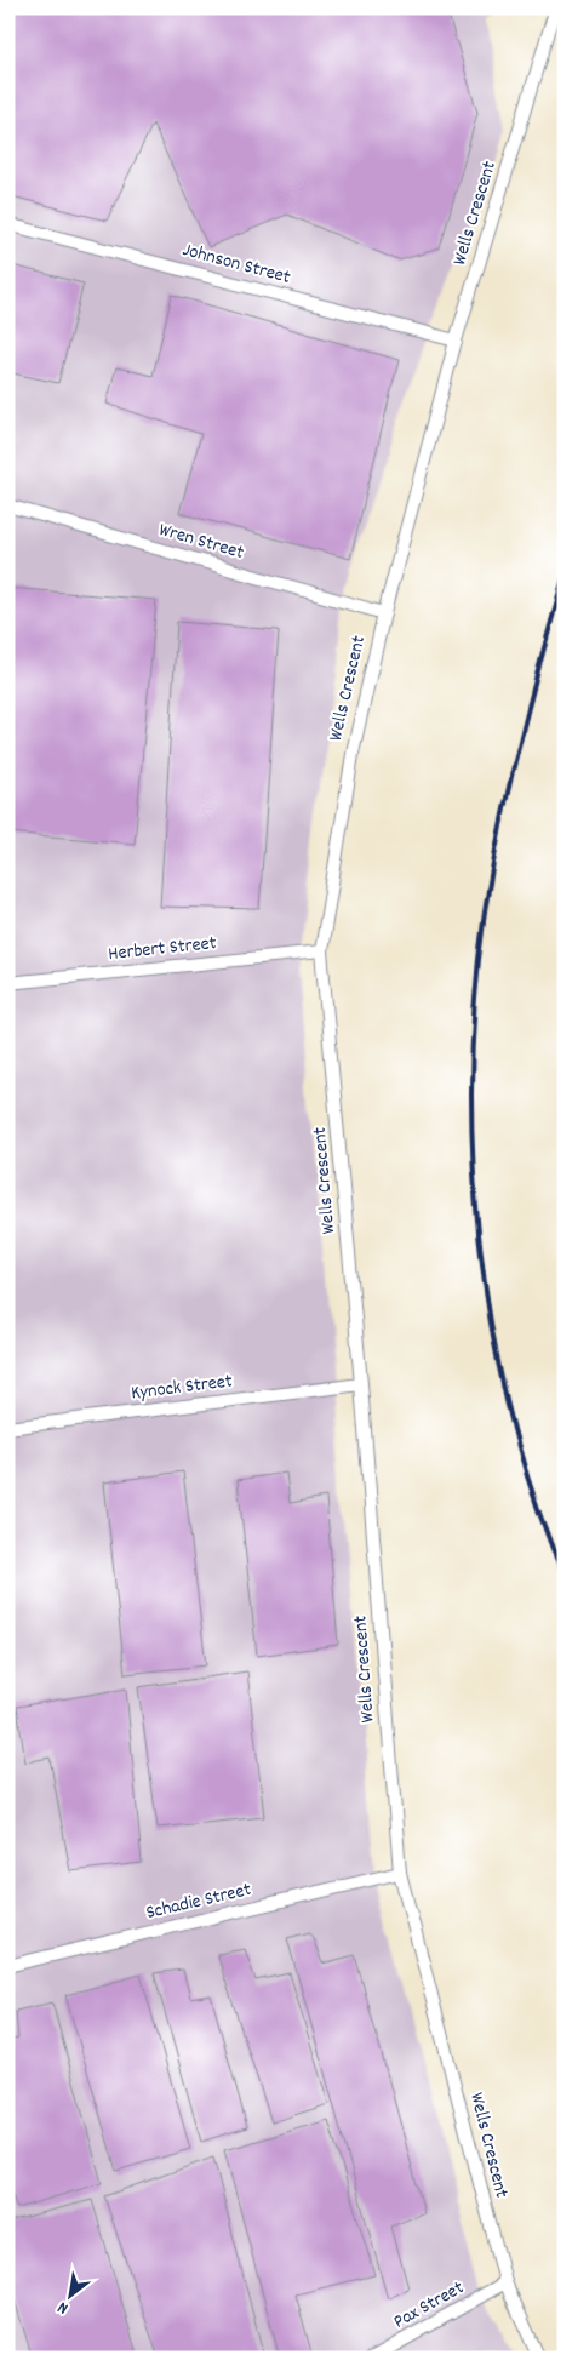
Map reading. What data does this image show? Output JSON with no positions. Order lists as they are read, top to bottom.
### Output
{
  "streets": {
    "lane": [
      "Wells Crescent",
      "Johnson Street",
      "Wren Street",
      "Herbert Street",
      "Kynock Street",
      "Schadie Street",
      "Pax Street"
    ]
  },
  "crossings": [
    ["Wells Crescent", "Johnson Street"],
    ["Wells Crescent", "Wren Street"],
    ["Wells Crescent", "Herbert Street"],
    ["Wells Crescent", "Kynock Street"],
    ["Wells Crescent", "Schadie Street"],
    ["Wells Crescent", "Pax Street"]
  ],
  "north": "bottom left"
}
